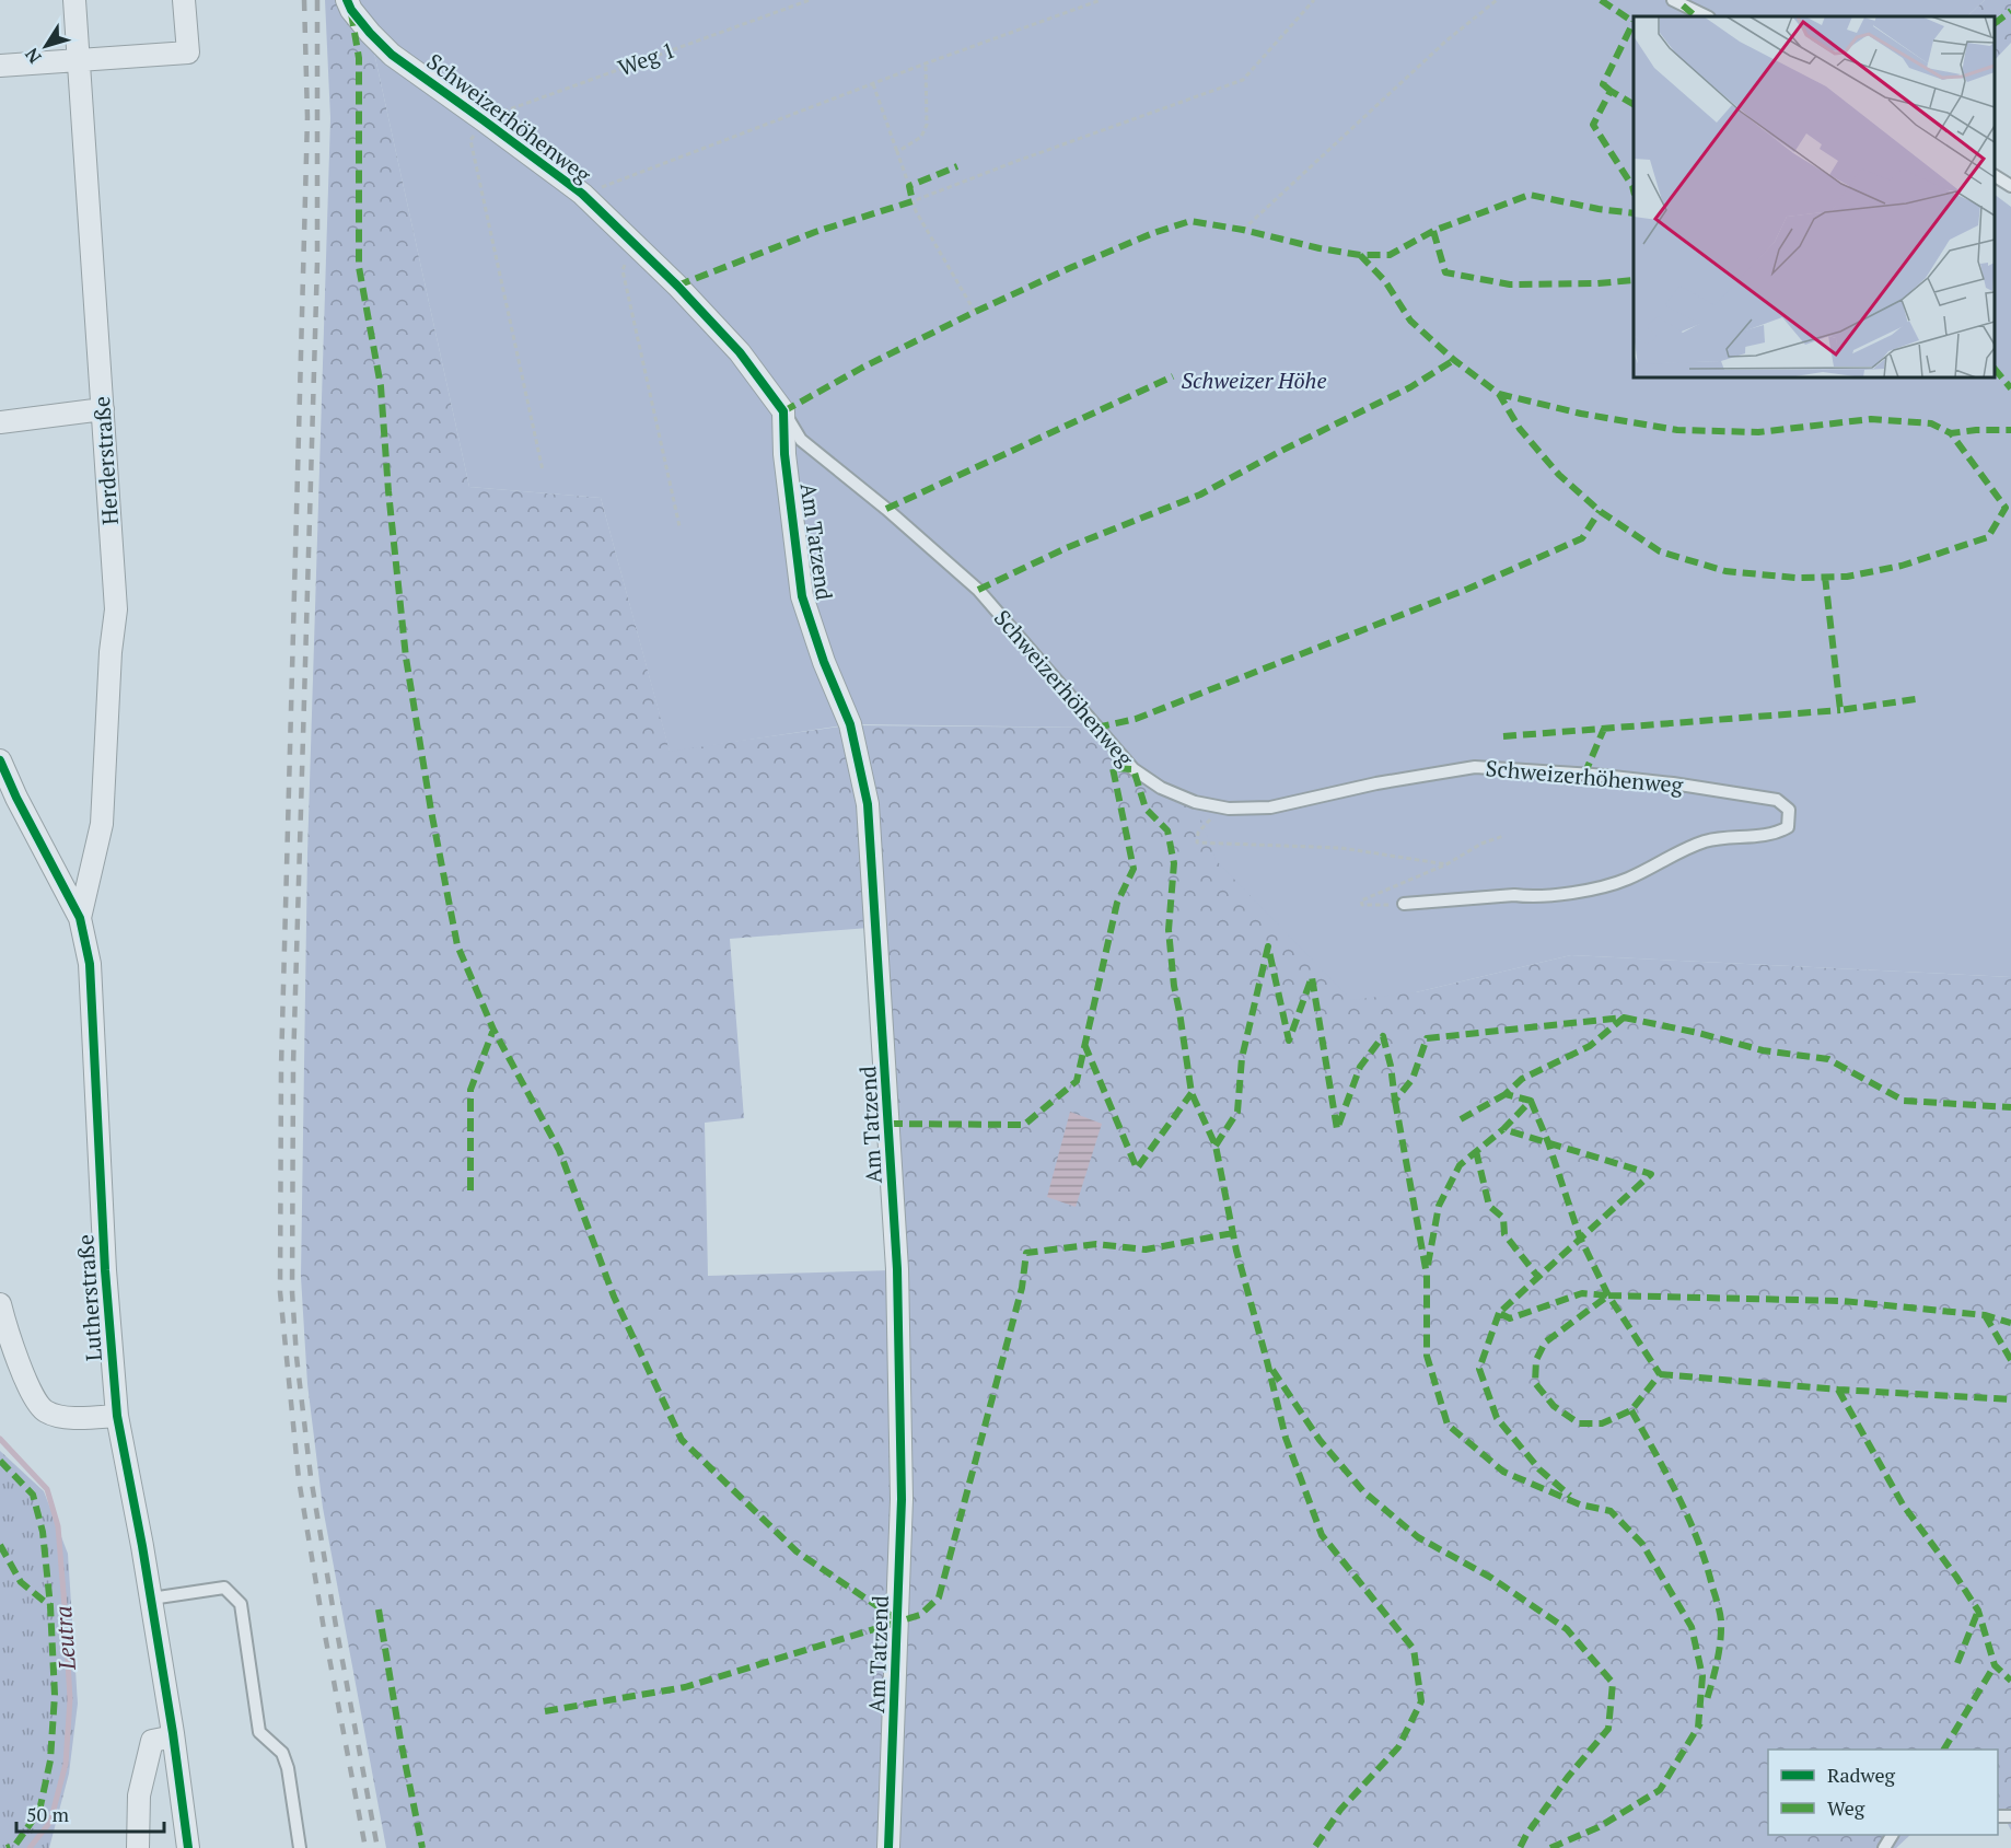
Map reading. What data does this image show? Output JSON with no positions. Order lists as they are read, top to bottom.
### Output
{
  "streets": {
    "street": [
      "Schweizerhöhenweg",
      "Herderstraße",
      "Am Tatzend",
      "Lutherstraße"
    ],
    "path": ["Weg 1"]
  },
  "crossings": [
    ["Weg 1", "Schweizerhöhenweg"],
    ["Schweizerhöhenweg", "Am Tatzend"],
    ["Herderstraße", "Lutherstraße"]
  ],
  "water": ["Leutra"],
  "parks": ["Schweizer Höhe"],
  "legend": ["Radweg", "Weg"],
  "scale_bar": "50 m",
  "north": "bottom left"
}
